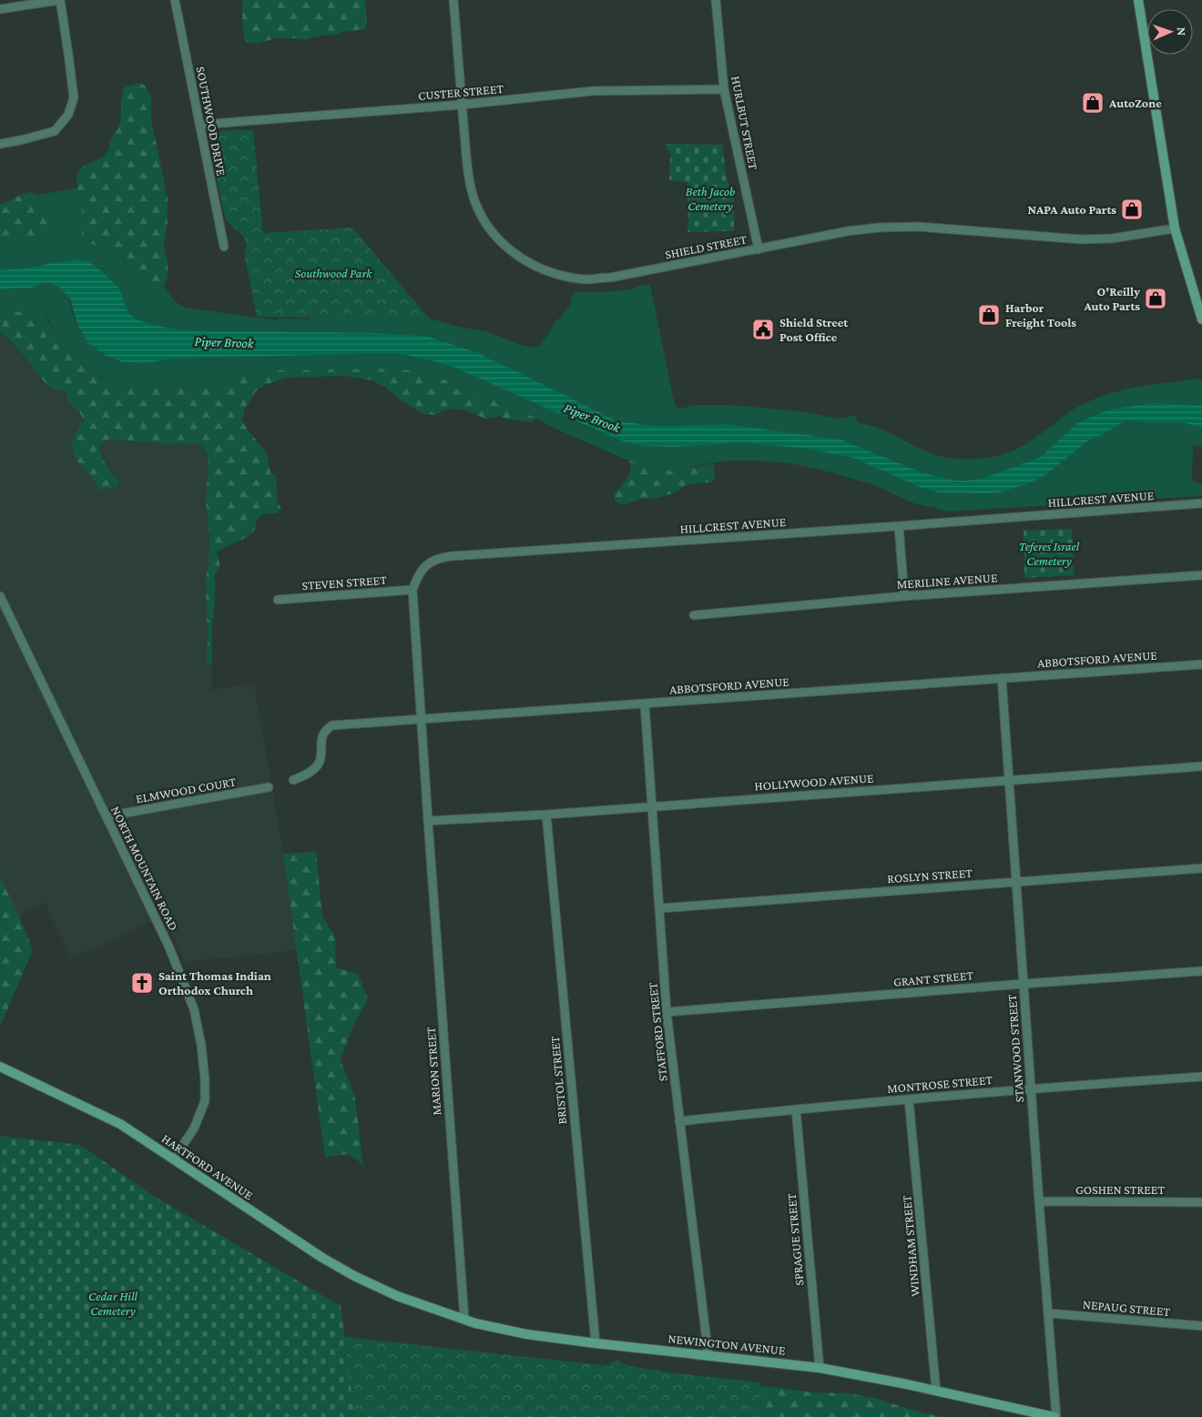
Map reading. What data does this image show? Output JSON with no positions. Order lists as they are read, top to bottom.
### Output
{
  "streets": {
    "main road": ["HARTFORD AVENUE", "NEWINGTON AVENUE"],
    "street": [
      "CUSTER STREET",
      "SOUTHWOOD DRIVE",
      "HURLBUT STREET",
      "SHIELD STREET",
      "HILLCREST AVENUE",
      "MERILINE AVENUE",
      "STEVEN STREET",
      "ABBOTSFORD AVENUE",
      "HOLLYWOOD AVENUE",
      "ELMWOOD COURT",
      "NORTH MOUNTAIN ROAD",
      "ROSLYN STREET",
      "GRANT STREET",
      "STAFFORD STREET",
      "STANWOOD STREET",
      "MARION STREET",
      "BRISTOL STREET",
      "MONTROSE STREET",
      "GOSHEN STREET",
      "SPRAGUE STREET",
      "WINDHAM STREET",
      "NEPAUG STREET"
    ]
  },
  "crossings": [
    ["CUSTER STREET", "SOUTHWOOD DRIVE"],
    ["CUSTER STREET", "HURLBUT STREET"],
    ["CUSTER STREET", "SHIELD STREET"],
    ["HURLBUT STREET", "SHIELD STREET"],
    ["HILLCREST AVENUE", "STEVEN STREET"],
    ["HILLCREST AVENUE", "ABBOTSFORD AVENUE"],
    ["HILLCREST AVENUE", "MARION STREET"],
    ["ABBOTSFORD AVENUE", "STAFFORD STREET"],
    ["ABBOTSFORD AVENUE", "STANWOOD STREET"],
    ["ABBOTSFORD AVENUE", "MARION STREET"],
    ["HOLLYWOOD AVENUE", "STAFFORD STREET"],
    ["HOLLYWOOD AVENUE", "STANWOOD STREET"],
    ["HOLLYWOOD AVENUE", "MARION STREET"],
    ["HOLLYWOOD AVENUE", "BRISTOL STREET"],
    ["ELMWOOD COURT", "NORTH MOUNTAIN ROAD"],
    ["NORTH MOUNTAIN ROAD", "HARTFORD AVENUE"],
    ["ROSLYN STREET", "STAFFORD STREET"],
    ["ROSLYN STREET", "STANWOOD STREET"],
    ["GRANT STREET", "STAFFORD STREET"],
    ["GRANT STREET", "STANWOOD STREET"],
    ["STAFFORD STREET", "MONTROSE STREET"],
    ["STAFFORD STREET", "NEWINGTON AVENUE"],
    ["STANWOOD STREET", "MONTROSE STREET"],
    ["STANWOOD STREET", "GOSHEN STREET"],
    ["STANWOOD STREET", "NEPAUG STREET"],
    ["STANWOOD STREET", "NEWINGTON AVENUE"],
    ["MARION STREET", "NEWINGTON AVENUE"],
    ["BRISTOL STREET", "NEWINGTON AVENUE"],
    ["MONTROSE STREET", "SPRAGUE STREET"],
    ["MONTROSE STREET", "WINDHAM STREET"],
    ["HARTFORD AVENUE", "NEWINGTON AVENUE"],
    ["SPRAGUE STREET", "NEWINGTON AVENUE"],
    ["WINDHAM STREET", "NEWINGTON AVENUE"]
  ],
  "water": ["Piper Brook"],
  "parks": [
    "Beth Jacob Cemetery",
    "Southwood Park",
    "Teferes Israel Cemetery",
    "Cedar Hill Cemetery"
  ],
  "places": {
    "shop": [
      "AutoZone",
      "NAPA Auto Parts",
      "O'Reilly Auto Parts",
      "Harbor Freight Tools"
    ],
    "public building": ["Shield Street Post Office"],
    "church": ["Saint Thomas Indian Orthodox Church"]
  },
  "north": "right"
}
